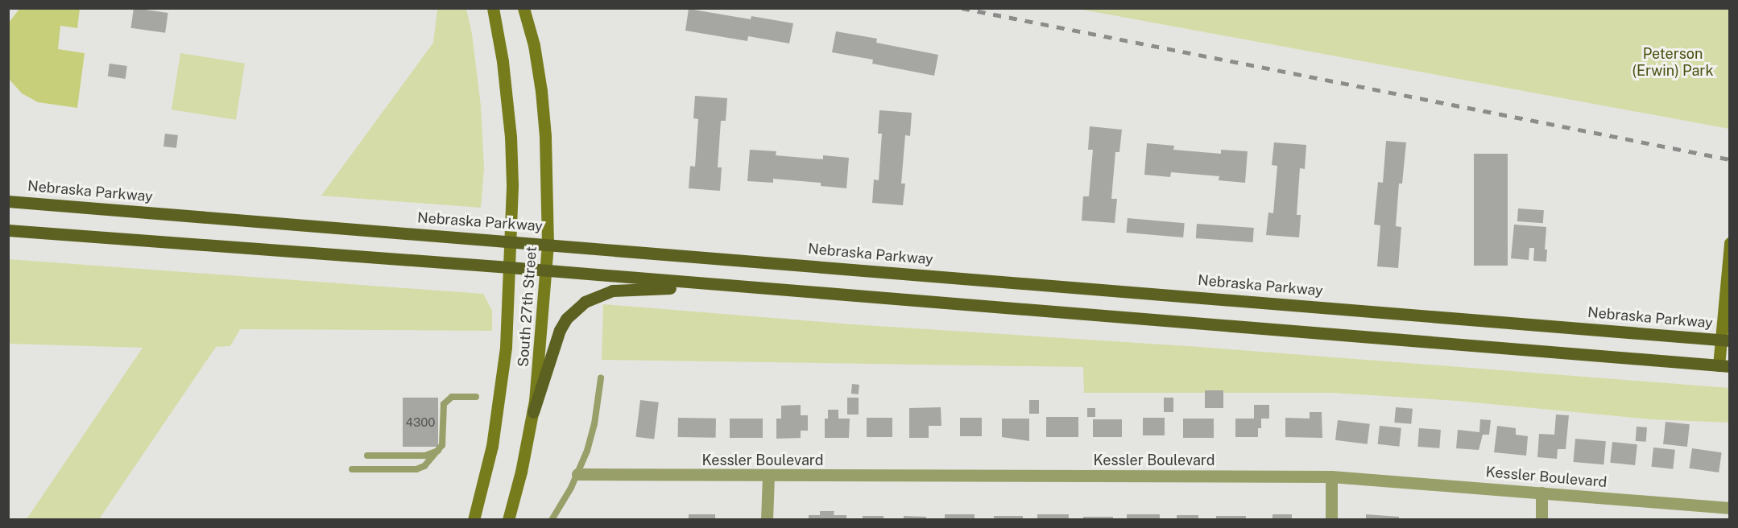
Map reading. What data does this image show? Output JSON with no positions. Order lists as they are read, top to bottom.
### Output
{
  "streets": {
    "main road": ["Nebraska Parkway", "South 27th Street"],
    "street": ["Kessler Boulevard"]
  },
  "crossings": [
    ["Nebraska Parkway", "South 27th Street"]
  ],
  "parks": ["Peterson (Erwin) Park"],
  "house_numbers": ["4300"]
}
